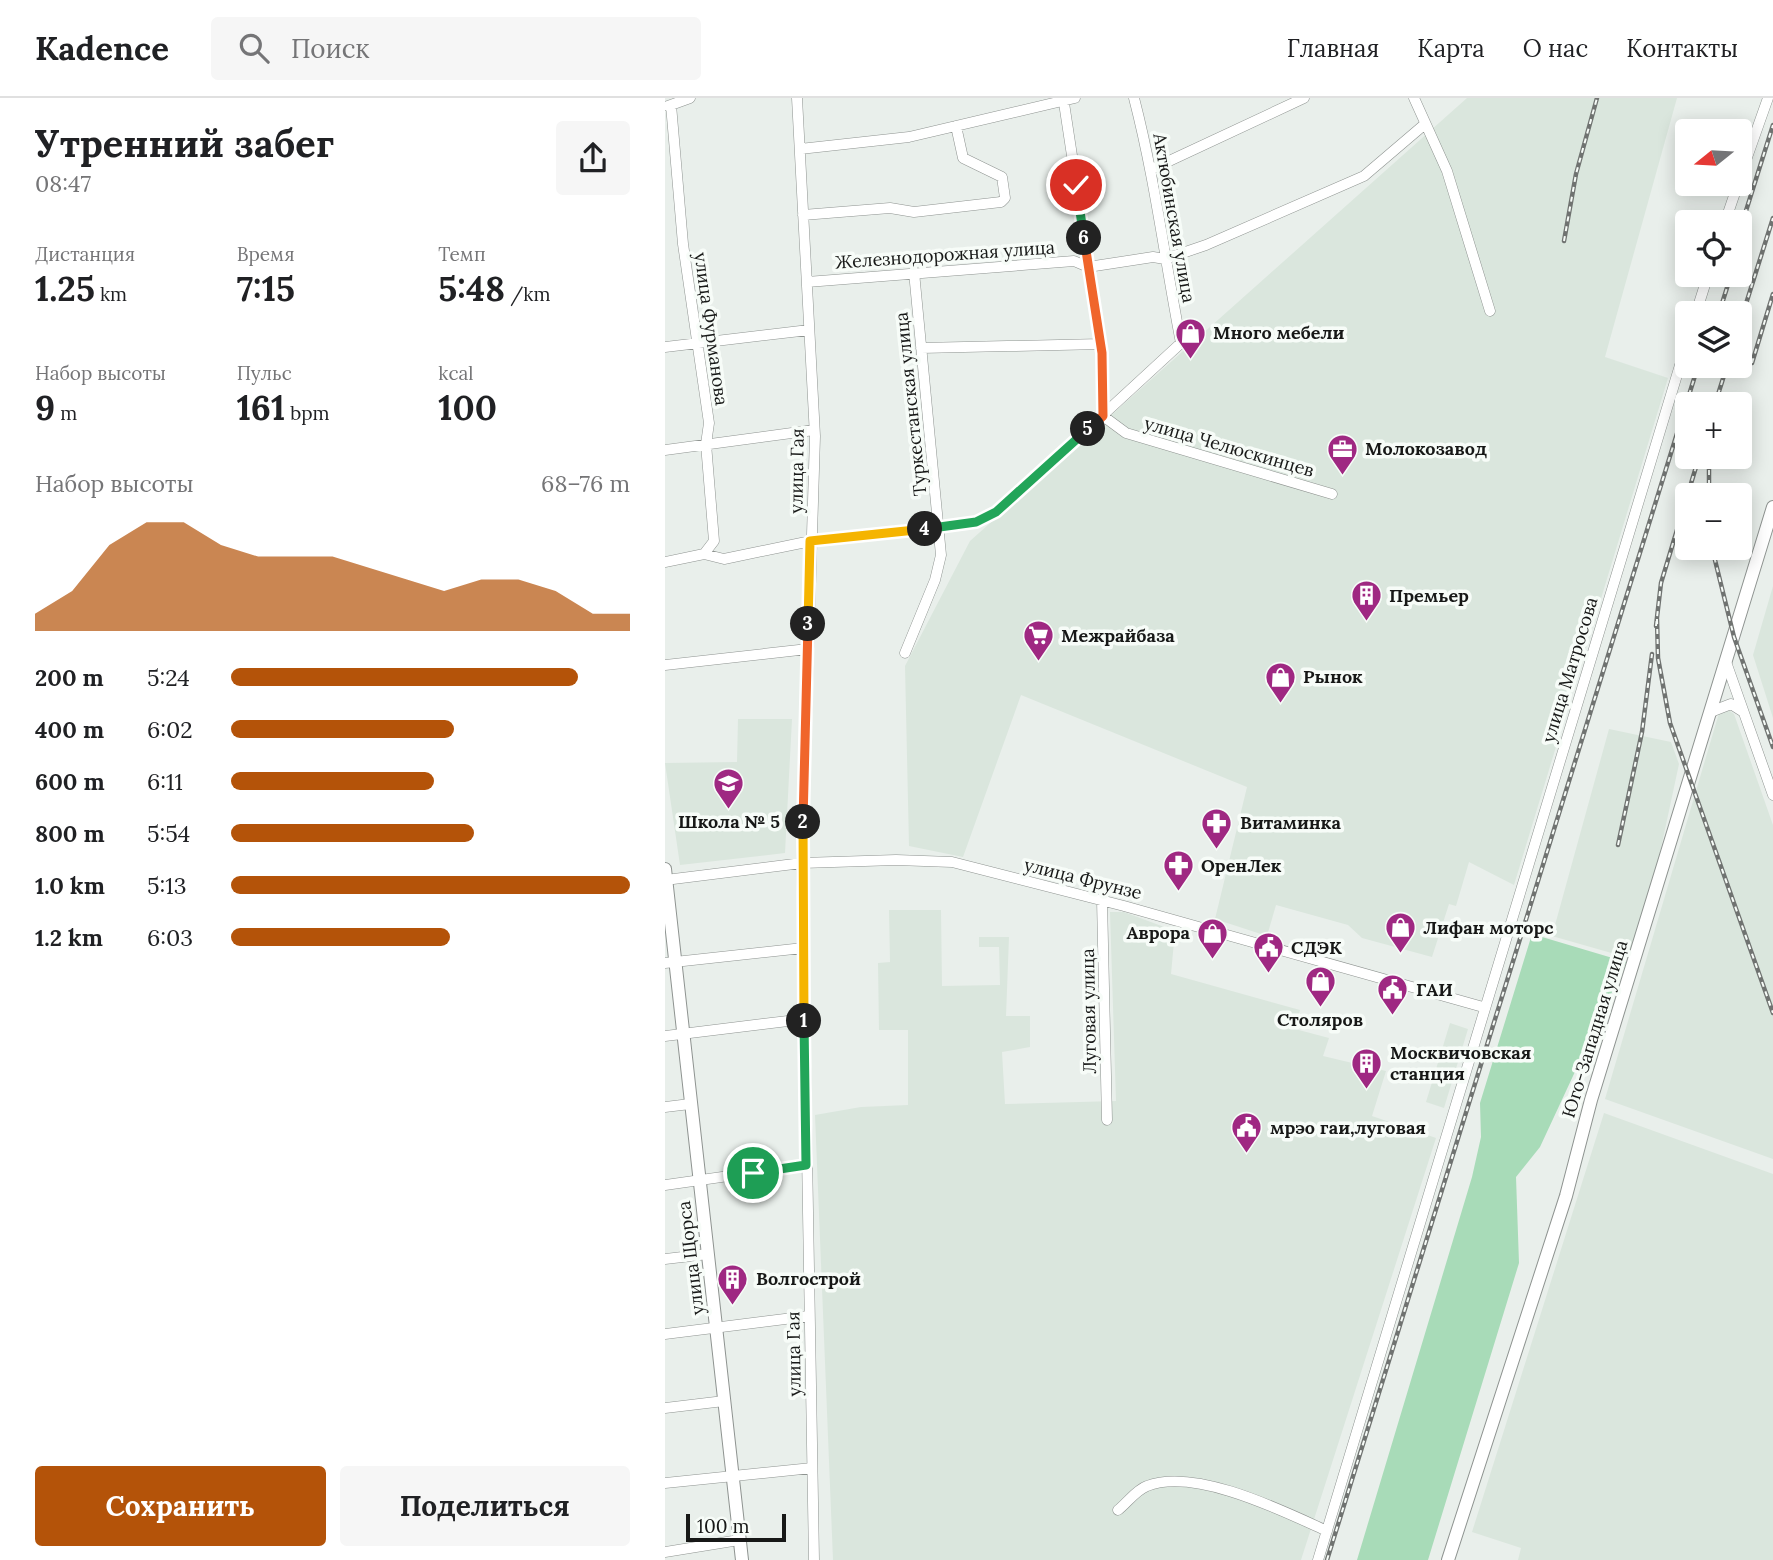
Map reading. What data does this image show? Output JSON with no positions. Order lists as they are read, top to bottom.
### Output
{
  "streets": {
    "main road": ["Юго-Западная улица", "улица Щорса"],
    "street": [
      "Актюбинская улица",
      "Железнодорожная улица",
      "улица Фурманова",
      "Туркестанская улица",
      "улица Челюскинцев",
      "улица Гая",
      "улица Матросова",
      "улица Фрунзе",
      "Луговая улица"
    ]
  },
  "crossings": [
    ["Актюбинская улица", "Железнодорожная улица"],
    ["Актюбинская улица", "улица Челюскинцев"],
    ["Железнодорожная улица", "Туркестанская улица"],
    ["Железнодорожная улица", "улица Гая"],
    ["улица Гая", "улица Фрунзе"],
    ["улица Матросова", "улица Фрунзе"],
    ["улица Фрунзе", "Луговая улица"],
    ["улица Фрунзе", "улица Щорса"]
  ],
  "places": {
    "shop": [
      "Много мебели",
      "Рынок",
      "Лифан моторс",
      "Аврора",
      "Столяров"
    ],
    "office": ["Молокозавод"],
    "building": ["Премьер", "Москвичовская станция", "Волгострой"],
    "supermarket": ["Межрайбаза"],
    "school or university": ["Школа № 5"],
    "pharmacy": ["Витаминка", "ОренЛек"],
    "public building": ["СДЭК", "ГАИ", "мрэо гаи,луговая"]
  },
  "scale_bar": "100 m",
  "north": "left",
  "page": {
    "header": "Kadence",
    "search": "Поиск",
    "nav": [
      "Главная",
      "Карта",
      "О нас",
      "Контакты"
    ],
    "heading": ["Утренний забег", "08:47"],
    "map_buttons": ["+", "−"],
    "stats": [
      ["Дистанция", "1.25 km"],
      ["Время", "7:15"],
      ["Темп", "5:48 /km"],
      ["Набор высоты", "9 m"],
      ["Пульс", "161 bpm"],
      ["kcal", "100"]
    ],
    "pins": [
      "6",
      "5",
      "4",
      "3",
      "2",
      "1"
    ],
    "chart": ["Набор высоты", "68–76 m"],
    "list": [
      {
        "name": "200 m",
        "note": "5:24"
      },
      {
        "name": "400 m",
        "note": "6:02"
      },
      {
        "name": "600 m",
        "note": "6:11"
      },
      {
        "name": "800 m",
        "note": "5:54"
      },
      {
        "name": "1.0 km",
        "note": "5:13"
      },
      {
        "name": "1.2 km",
        "note": "6:03"
      }
    ],
    "buttons": ["Сохранить", "Поделиться"],
    "scale": "100 m"
  }
}
